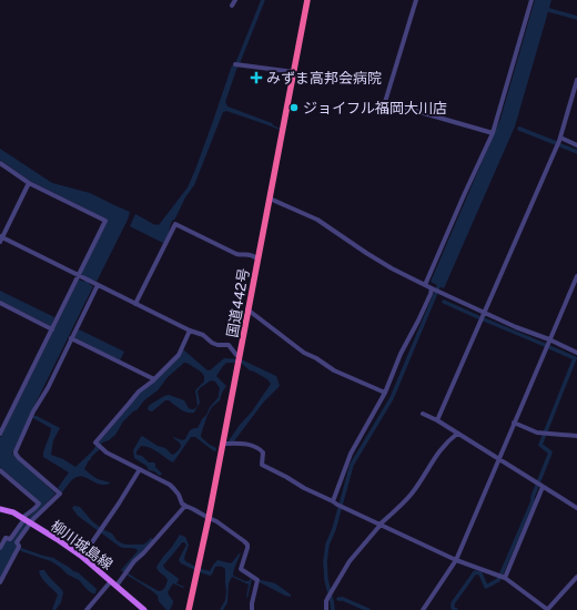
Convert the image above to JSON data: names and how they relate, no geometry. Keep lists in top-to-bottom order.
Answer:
{
  "streets": {
    "highway": ["国道442号"],
    "main road": ["柳川城島線"]
  },
  "places": {
    "health": ["みずま高邦会病院"],
    "other": ["ジョイフル福岡大川店"]
  }
}
